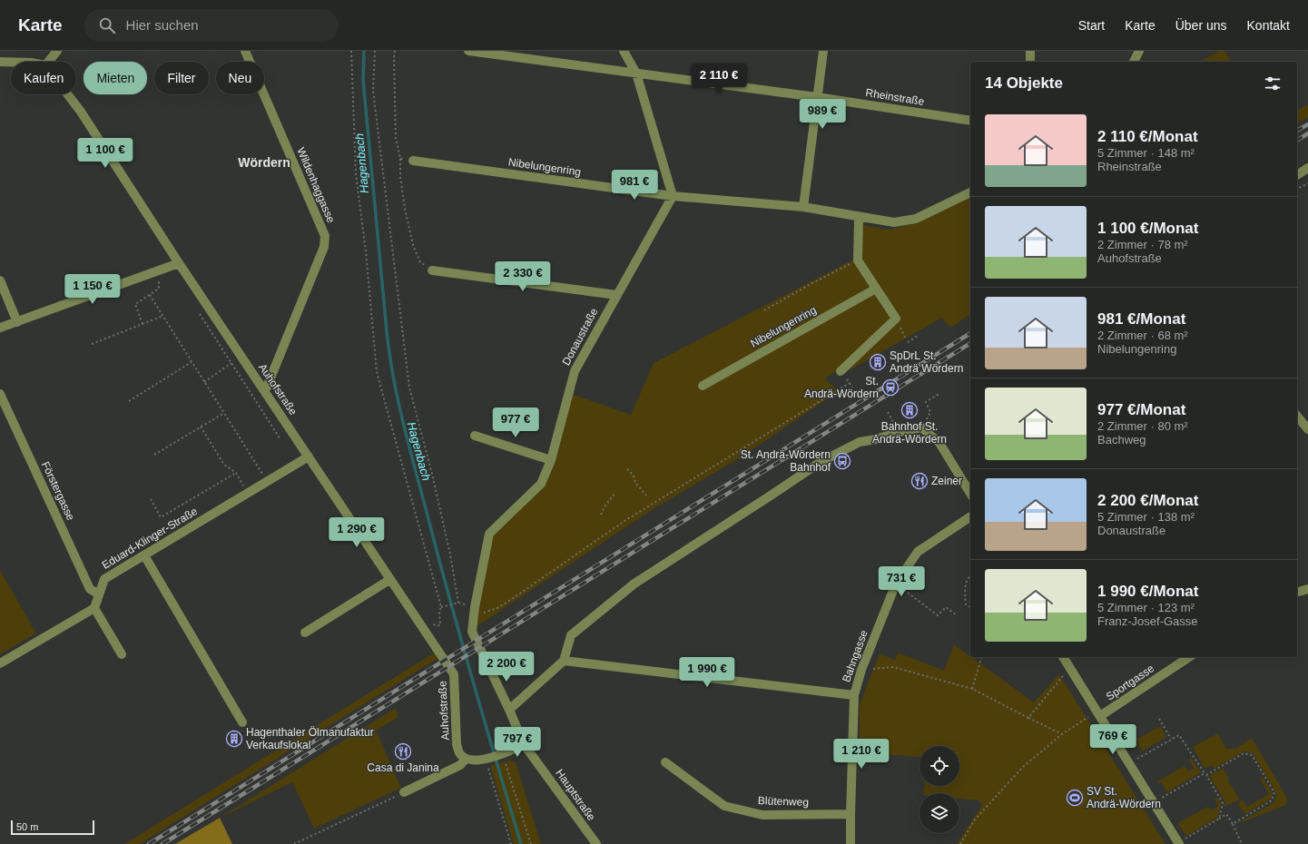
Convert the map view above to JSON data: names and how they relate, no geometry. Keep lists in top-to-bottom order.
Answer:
{
  "streets": {
    "street": [
      "Rheinstraße",
      "Nibelungenring",
      "Wildenhaggasse",
      "Donaustraße",
      "Auhofstraße",
      "Förstergasse",
      "Eduard-Klinger-Straße",
      "Bahngasse",
      "Sportgasse",
      "Hauptstraße",
      "Blütenweg"
    ]
  },
  "crossings": [
    ["Nibelungenring", "Donaustraße"],
    ["Wildenhaggasse", "Auhofstraße"],
    ["Donaustraße", "Hauptstraße"],
    ["Auhofstraße", "Eduard-Klinger-Straße"],
    ["Förstergasse", "Eduard-Klinger-Straße"],
    ["Bahngasse", "Blütenweg"]
  ],
  "districts": ["Wördern"],
  "water": ["Hagenbach"],
  "places": {
    "building": ["SpDrL St. Andrä Wördern", "Bahnhof St. Andrä-Wördern", "Hagenthaler Ölmanufaktur Verkaufslokal"],
    "station": ["St. Andrä-Wördern"],
    "bus stop": ["St. Andrä-Wördern Bahnhof"],
    "restaurant": ["Zeiner", "Casa di Janina"],
    "sports": ["SV St. Andrä-Wördern"]
  },
  "scale_bar": "50 m",
  "page": {
    "header": "Karte",
    "search": "Hier suchen",
    "nav": [
      "Start",
      "Karte",
      "Über uns",
      "Kontakt"
    ],
    "chip": [
      "Kaufen",
      "Mieten",
      "Filter",
      "Neu"
    ],
    "heading": "14 Objekte",
    "price": [
      "2 110 €",
      "989 €",
      "1 100 €",
      "981 €",
      "2 330 €",
      "1 150 €",
      "977 €",
      "1 290 €",
      "731 €",
      "2 200 €",
      "1 990 €",
      "769 €",
      "797 €",
      "1 210 €"
    ],
    "list": [
      {
        "name": "2 110 €/Monat",
        "note": "5 Zimmer · 148 m² · Rheinstraße"
      },
      {
        "name": "1 100 €/Monat",
        "note": "2 Zimmer · 78 m² · Auhofstraße"
      },
      {
        "name": "981 €/Monat",
        "note": "2 Zimmer · 68 m² · Nibelungenring"
      },
      {
        "name": "977 €/Monat",
        "note": "2 Zimmer · 80 m² · Bachweg"
      },
      {
        "name": "2 200 €/Monat",
        "note": "5 Zimmer · 138 m² · Donaustraße"
      },
      {
        "name": "1 990 €/Monat",
        "note": "5 Zimmer · 123 m² · Franz-Josef-Gasse"
      }
    ],
    "scale": "50 m"
  }
}
